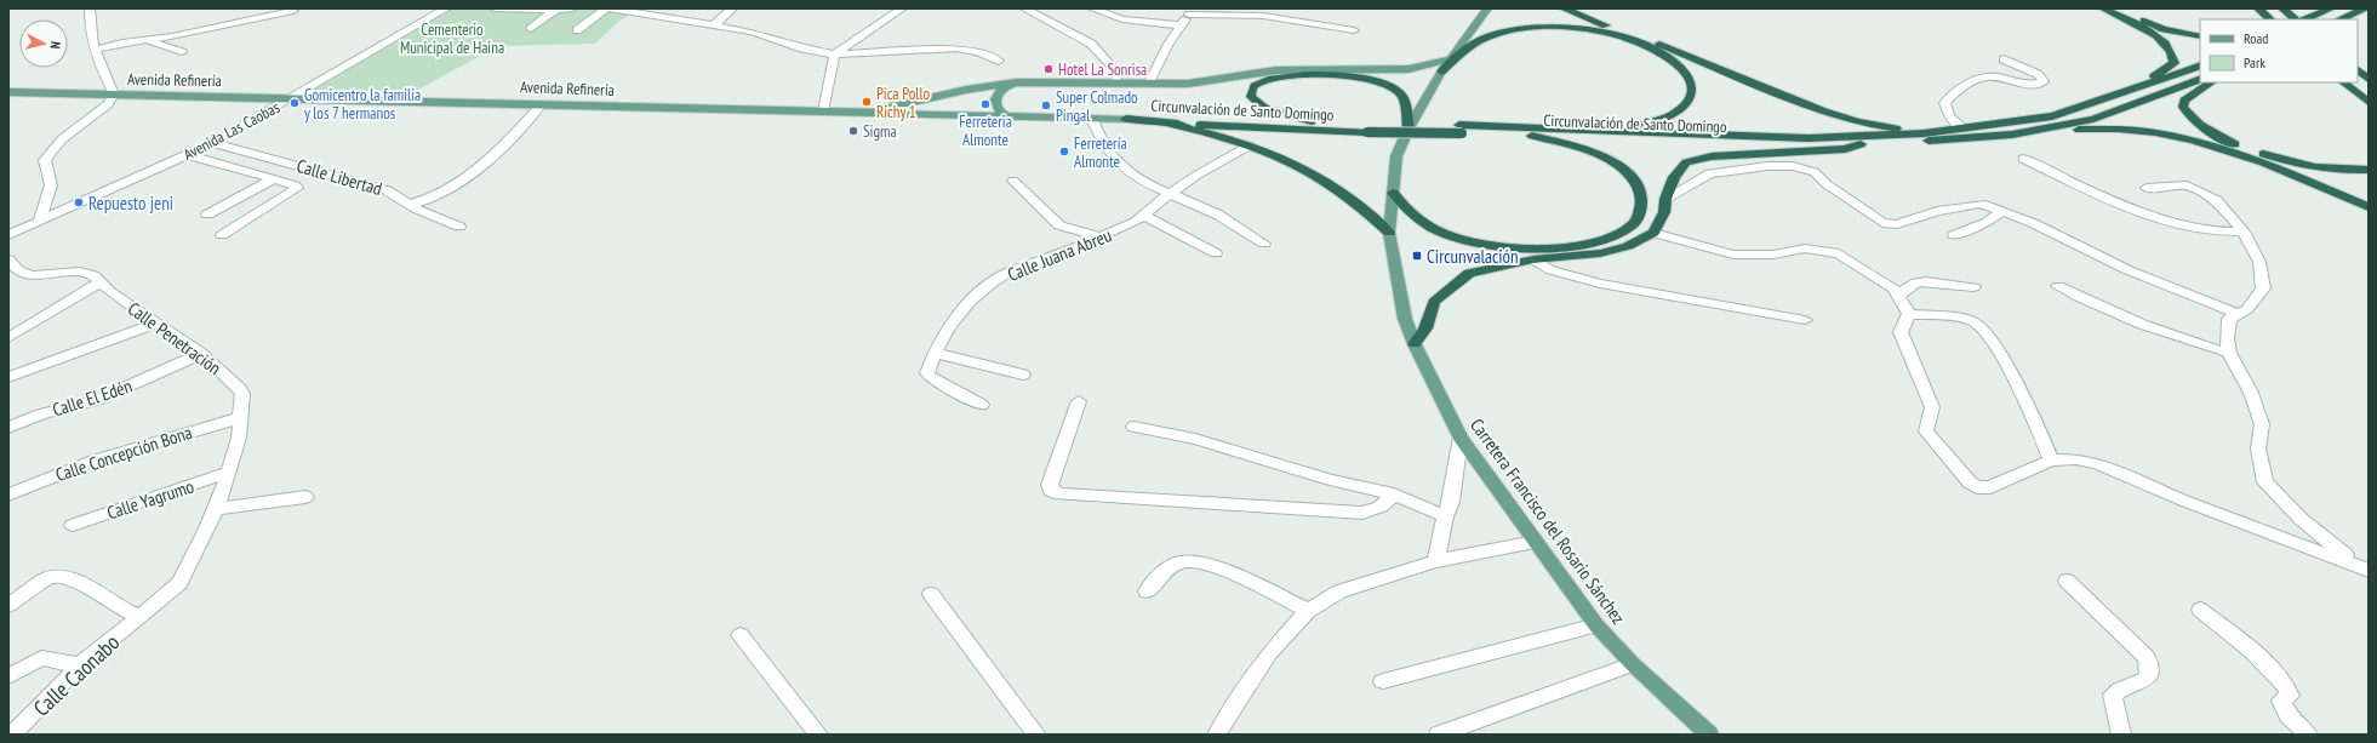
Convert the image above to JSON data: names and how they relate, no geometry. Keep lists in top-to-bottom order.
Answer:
{
  "streets": {
    "highway": ["Circunvalación de Santo Domingo"],
    "main road": ["Avenida Refinería", "Carretera Francisco del Rosario Sánchez"],
    "street": [
      "Avenida Las Caobas",
      "Calle Libertad",
      "Calle Juana Abreu",
      "Calle Penetración",
      "Calle El Edén",
      "Calle Concepción Bona",
      "Calle Yagrumo",
      "Calle Caonabo"
    ]
  },
  "crossings": [
    ["Avenida Refinería", "Circunvalación de Santo Domingo"],
    ["Avenida Refinería", "Avenida Las Caobas"],
    ["Avenida Las Caobas", "Calle Libertad"],
    ["Calle Penetración", "Calle El Edén"],
    ["Calle Penetración", "Calle Concepción Bona"],
    ["Calle Penetración", "Calle Yagrumo"],
    ["Calle Penetración", "Calle Caonabo"]
  ],
  "parks": ["Cementerio Municipal de Haina"],
  "places": {
    "other": [
      "Hotel La Sonrisa",
      "Pica Pollo Richy 1",
      "Gomicentro la familia y los 7 hermanos",
      "Ferreteria Almonte",
      "Super Colmado Pingal",
      "Sigma",
      "Ferretería Almonte",
      "Repuesto jeni"
    ],
    "transit": ["Circunvalación"]
  },
  "legend": ["Road", "Park"],
  "north": "right"
}
